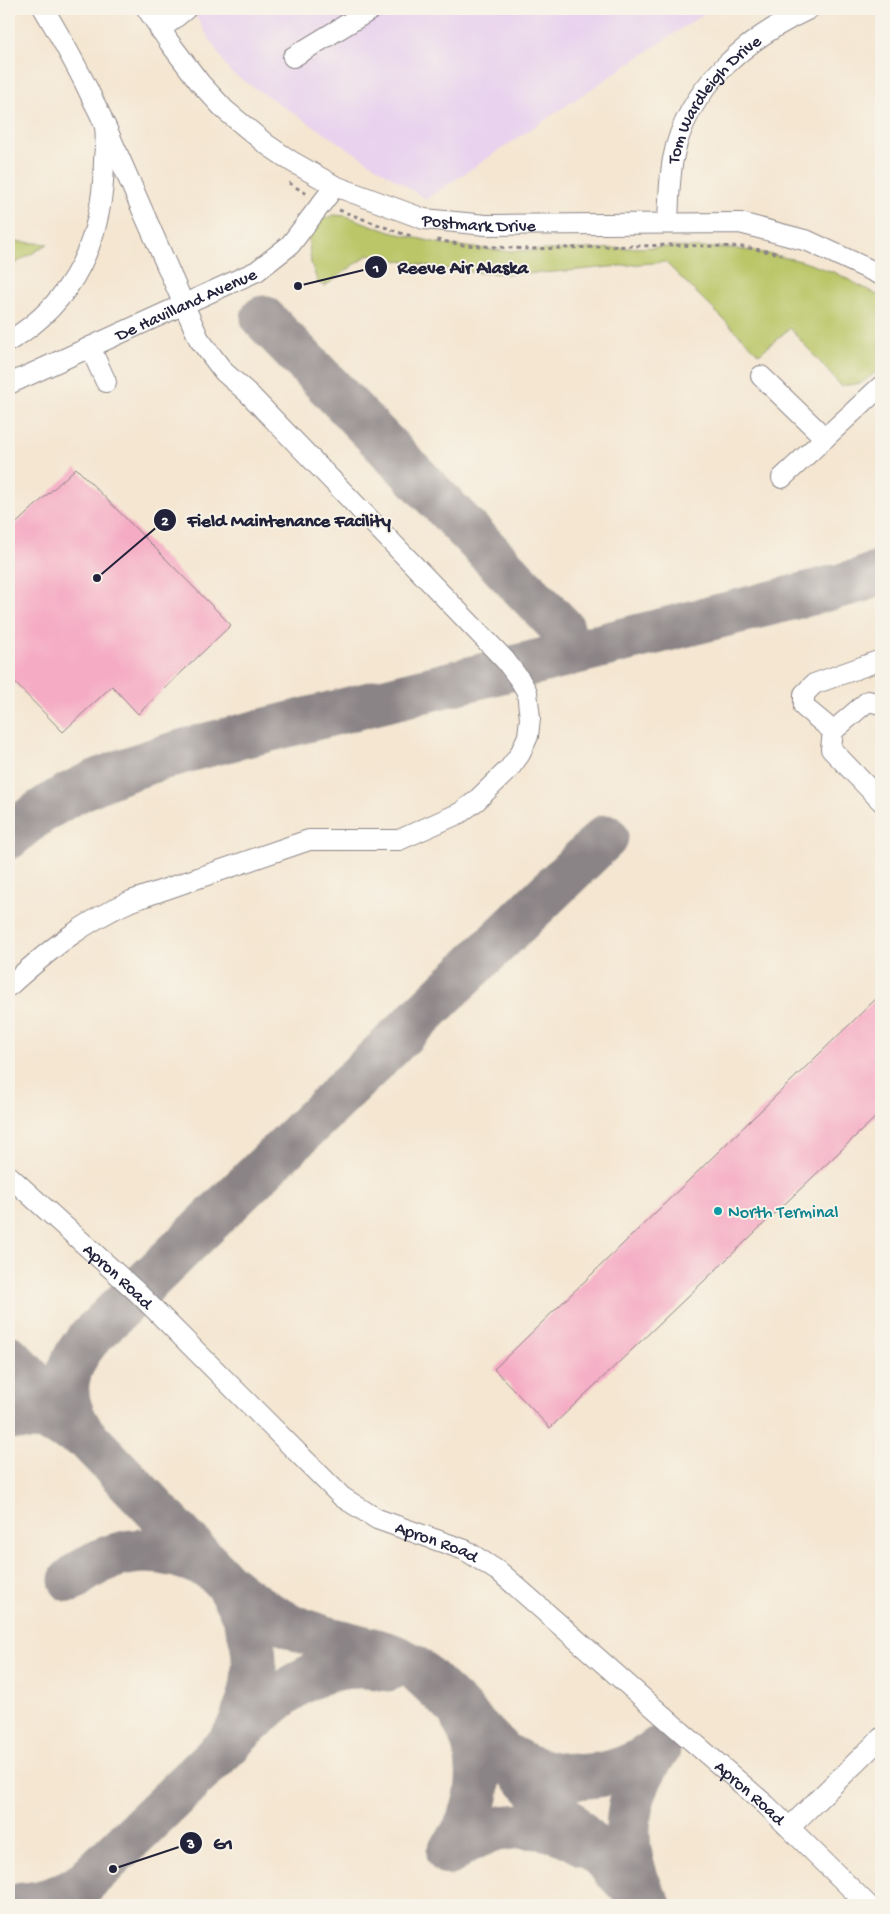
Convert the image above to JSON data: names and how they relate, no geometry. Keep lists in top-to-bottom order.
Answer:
{
  "streets": {
    "street": [
      "Tom Wardleigh Drive",
      "Postmark Drive",
      "De Havilland Avenue",
      "Apron Road"
    ]
  },
  "crossings": [
    ["Tom Wardleigh Drive", "Postmark Drive"],
    ["Postmark Drive", "De Havilland Avenue"]
  ],
  "places": [
    "Reeve Air Alaska",
    "Field Maintenance Facility",
    "North Terminal",
    "G1"
  ]
}
